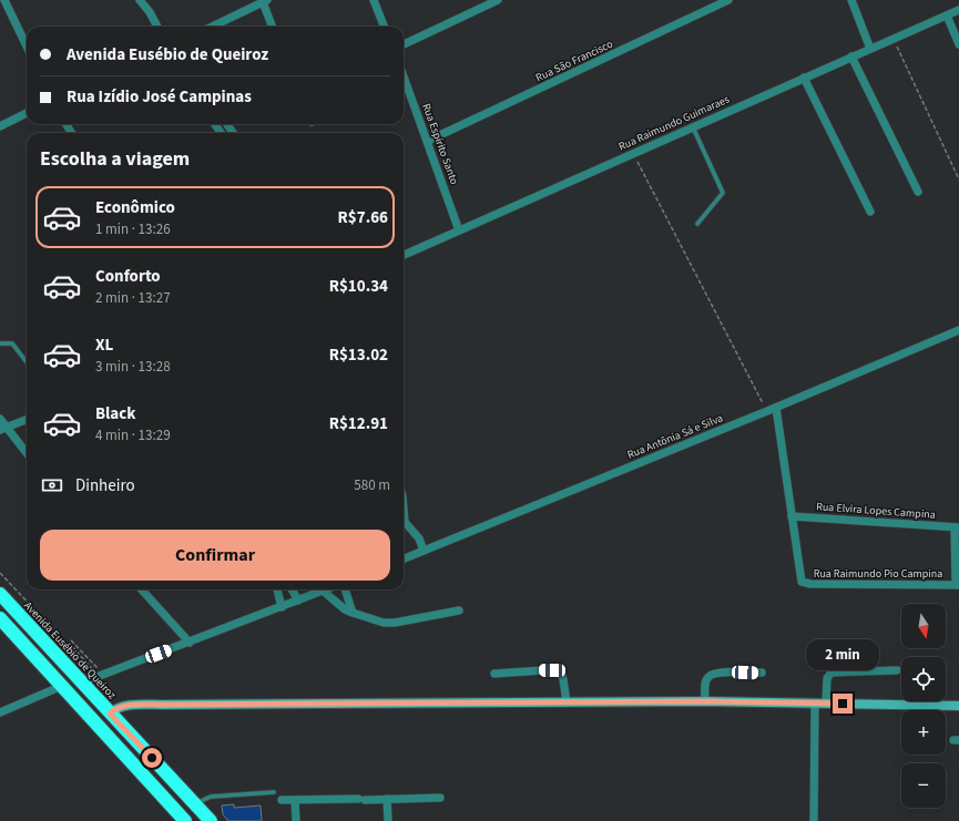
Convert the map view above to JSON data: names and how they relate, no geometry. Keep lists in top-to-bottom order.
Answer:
{
  "streets": {
    "highway": ["Avenida Eusébio de Queiroz"],
    "street": [
      "Rua São Francisco",
      "Rua Raimundo Guimaraes",
      "Rua Espírito Santo",
      "Rua Antônia Sá e Silva",
      "Rua Elvira Lopes Campina",
      "Rua Raimundo Pio Campina"
    ]
  },
  "crossings": [
    ["Rua São Francisco", "Rua Espírito Santo"],
    ["Rua Raimundo Guimaraes", "Rua Espírito Santo"],
    ["Rua Elvira Lopes Campina", "Rua Raimundo Pio Campina"]
  ],
  "north": "bottom",
  "page": {
    "banner": ["Avenida Eusébio de Queiroz", "Rua Izídio José Campinas"],
    "heading": "Escolha a viagem",
    "list": [
      {
        "name": "Econômico",
        "note": "1 min · 13:26",
        "value": "R$7.66"
      },
      {
        "name": "Conforto",
        "note": "2 min · 13:27",
        "value": "R$10.34"
      },
      {
        "name": "XL",
        "note": "3 min · 13:28",
        "value": "R$13.02"
      },
      {
        "name": "Black",
        "note": "4 min · 13:29",
        "value": "R$12.91"
      }
    ],
    "pay": ["Dinheiro", "580 m"],
    "buttons": "Confirmar",
    "map_buttons": ["+", "−"],
    "bubble": "2 min"
  }
}
